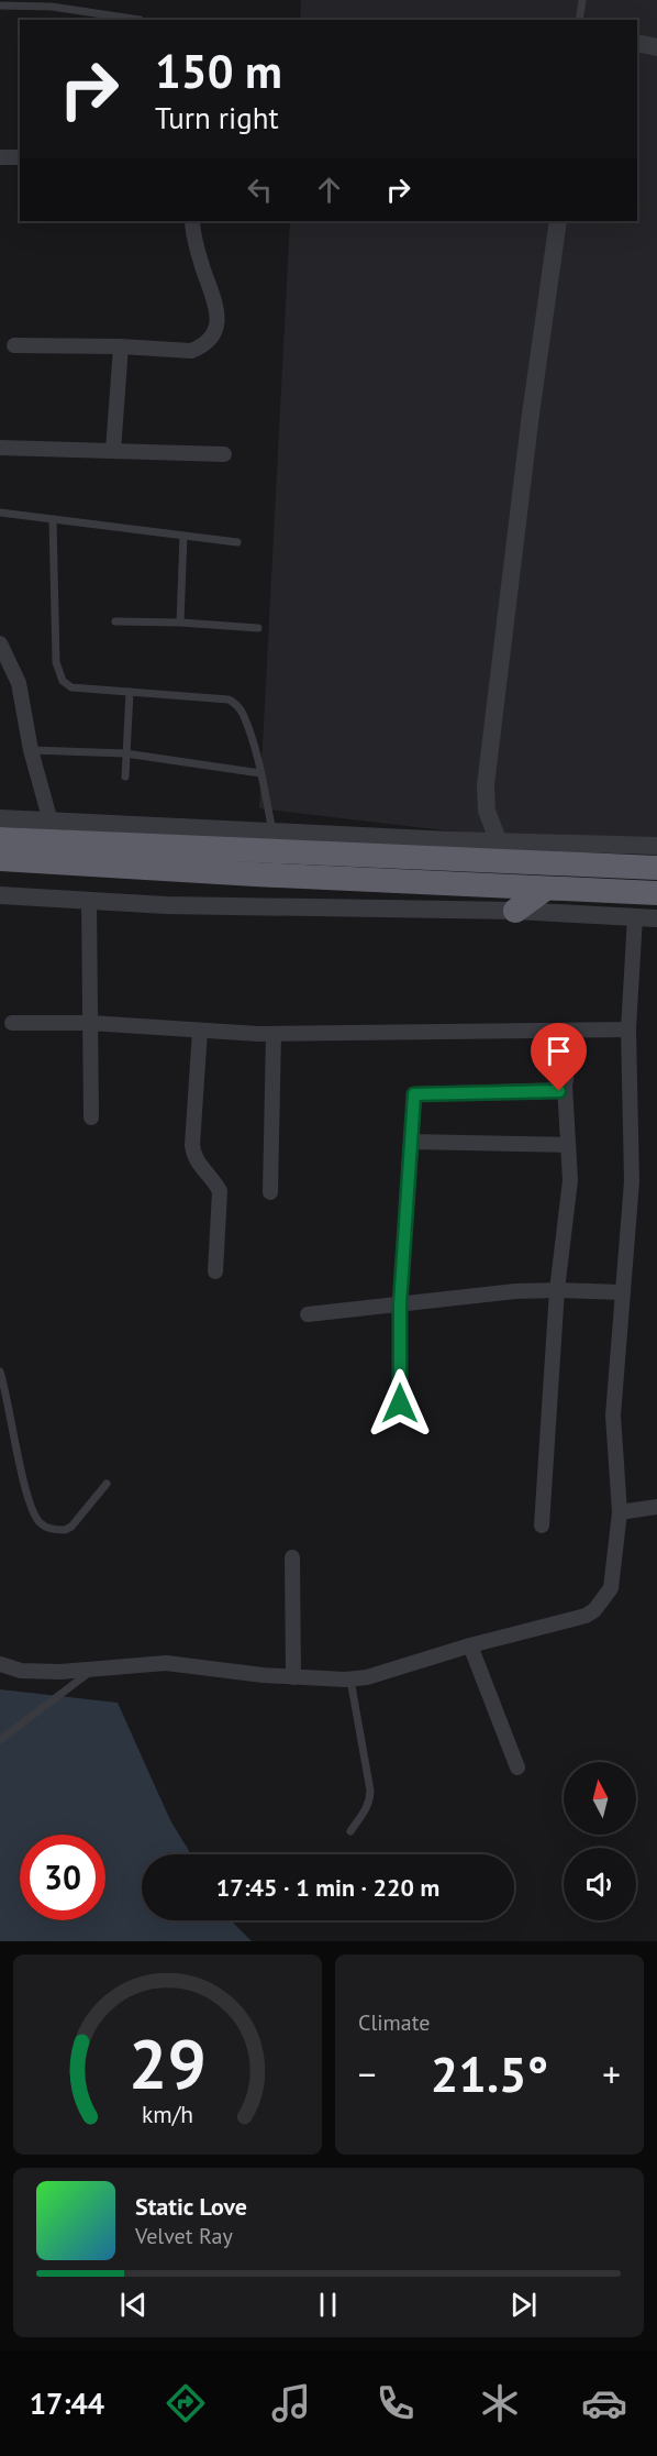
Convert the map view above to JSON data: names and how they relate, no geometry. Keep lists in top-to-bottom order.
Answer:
{
  "north": "top",
  "page": {
    "turn": ["150 m", "Turn right"],
    "limit": "30",
    "trip": "17:45 · 1 min · 220 m",
    "tile": "Climate",
    "heat": ["−", "21.5°", "+"],
    "song": ["Static Love", "Velvet Ray"],
    "tabs": "17:44",
    "gauge": ["29", "km/h"]
  }
}
